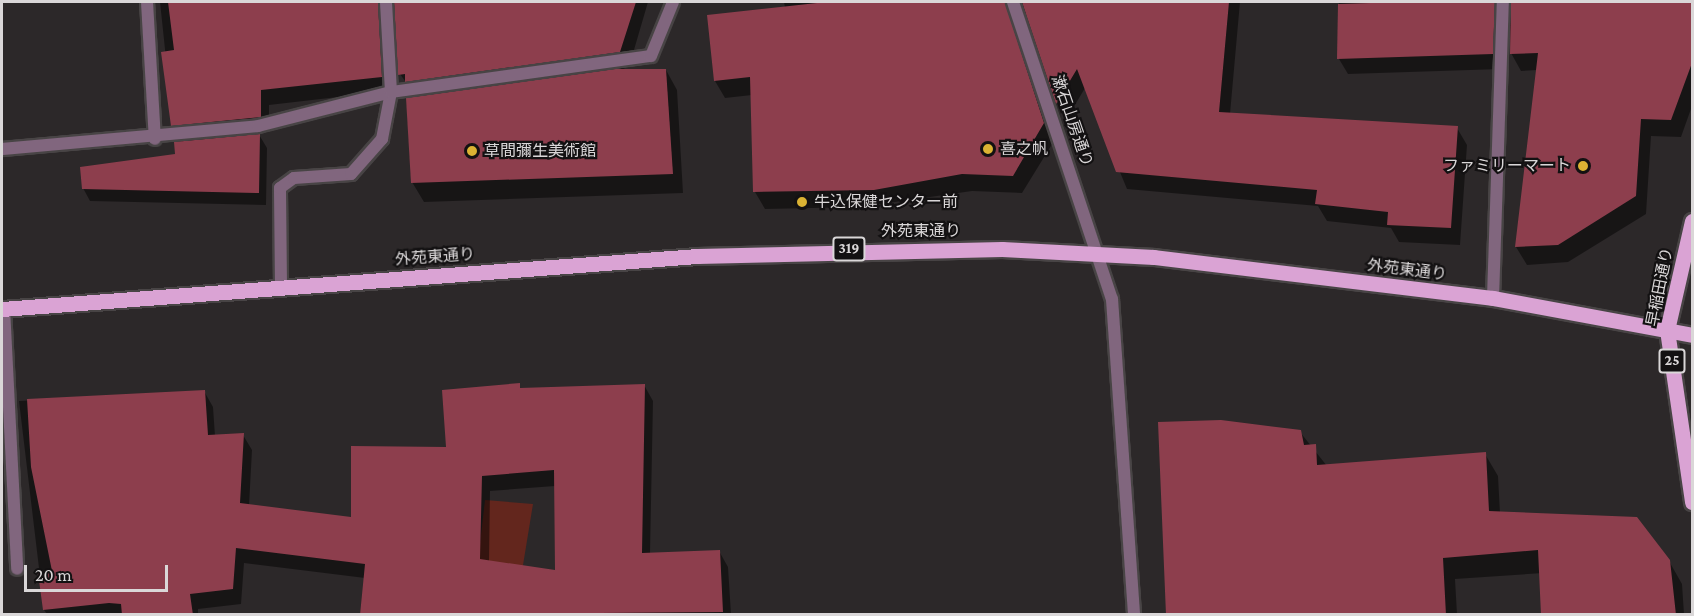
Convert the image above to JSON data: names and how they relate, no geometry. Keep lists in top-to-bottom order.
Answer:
{
  "streets": {
    "main road": [
      "外苑東通り",
      "319",
      "早稲田通り",
      "25"
    ],
    "street": ["漱石山房通り"]
  },
  "crossings": [
    ["漱石山房通り", "外苑東通り"],
    ["外苑東通り", "早稲田通り"]
  ],
  "places": [
    "喜之帆",
    "草間彌生美術館",
    "ファミリーマート",
    "牛込保健センター前"
  ],
  "scale_bar": "20 m"
}
